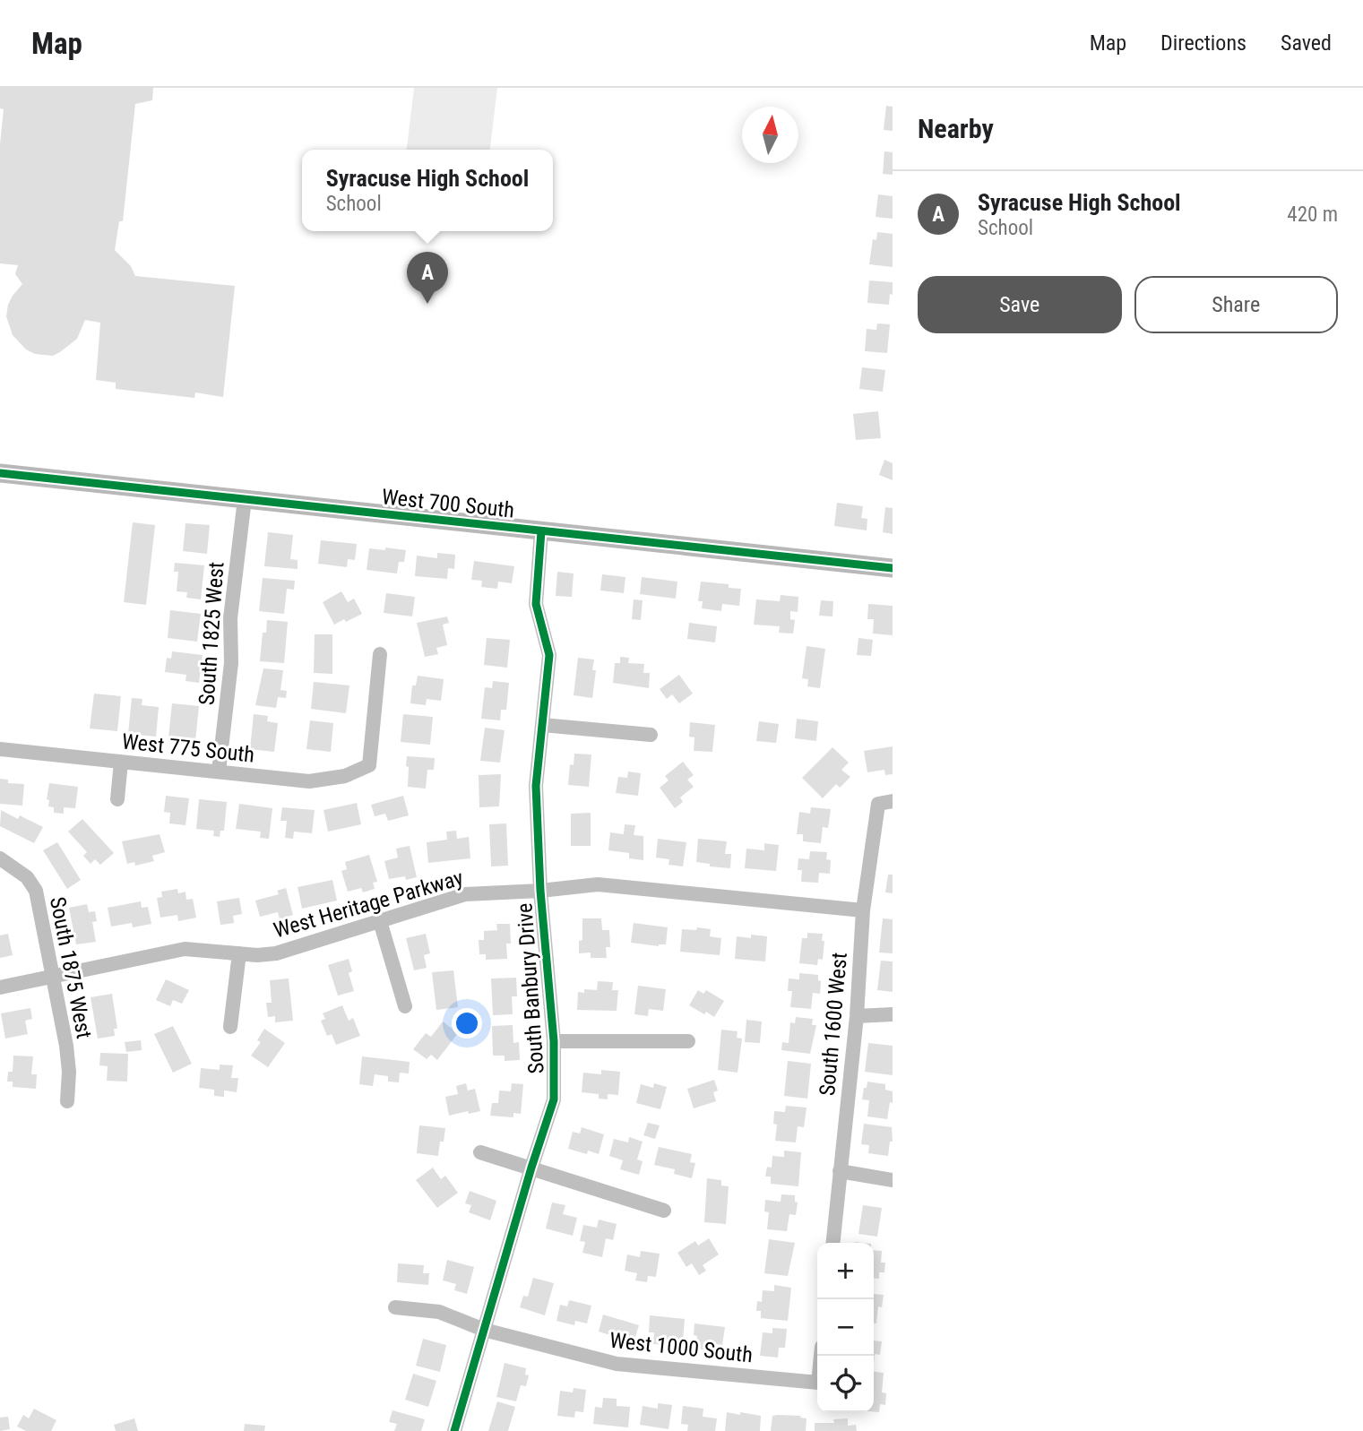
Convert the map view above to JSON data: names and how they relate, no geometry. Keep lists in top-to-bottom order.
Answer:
{
  "streets": {
    "street": [
      "West 700 South",
      "South 1825 West",
      "West 775 South",
      "West Heritage Parkway",
      "South 1875 West",
      "South Banbury Drive",
      "South 1600 West",
      "West 1000 South"
    ]
  },
  "crossings": [
    ["West 700 South", "South 1825 West"],
    ["West 700 South", "South Banbury Drive"],
    ["South 1825 West", "West 775 South"],
    ["West Heritage Parkway", "South 1875 West"],
    ["West Heritage Parkway", "South Banbury Drive"],
    ["West Heritage Parkway", "South 1600 West"],
    ["South Banbury Drive", "West 1000 South"]
  ],
  "north": "top",
  "page": {
    "header": "Map",
    "nav": ["Map", "Directions", "Saved"],
    "heading": "Nearby",
    "popup": ["Syracuse High School", "School"],
    "list": [
      {
        "mark": "A",
        "name": "Syracuse High School",
        "note": "School",
        "value": "420 m"
      }
    ],
    "pins": "A",
    "buttons": ["Save", "Share"],
    "map_buttons": ["+", "−"]
  }
}
